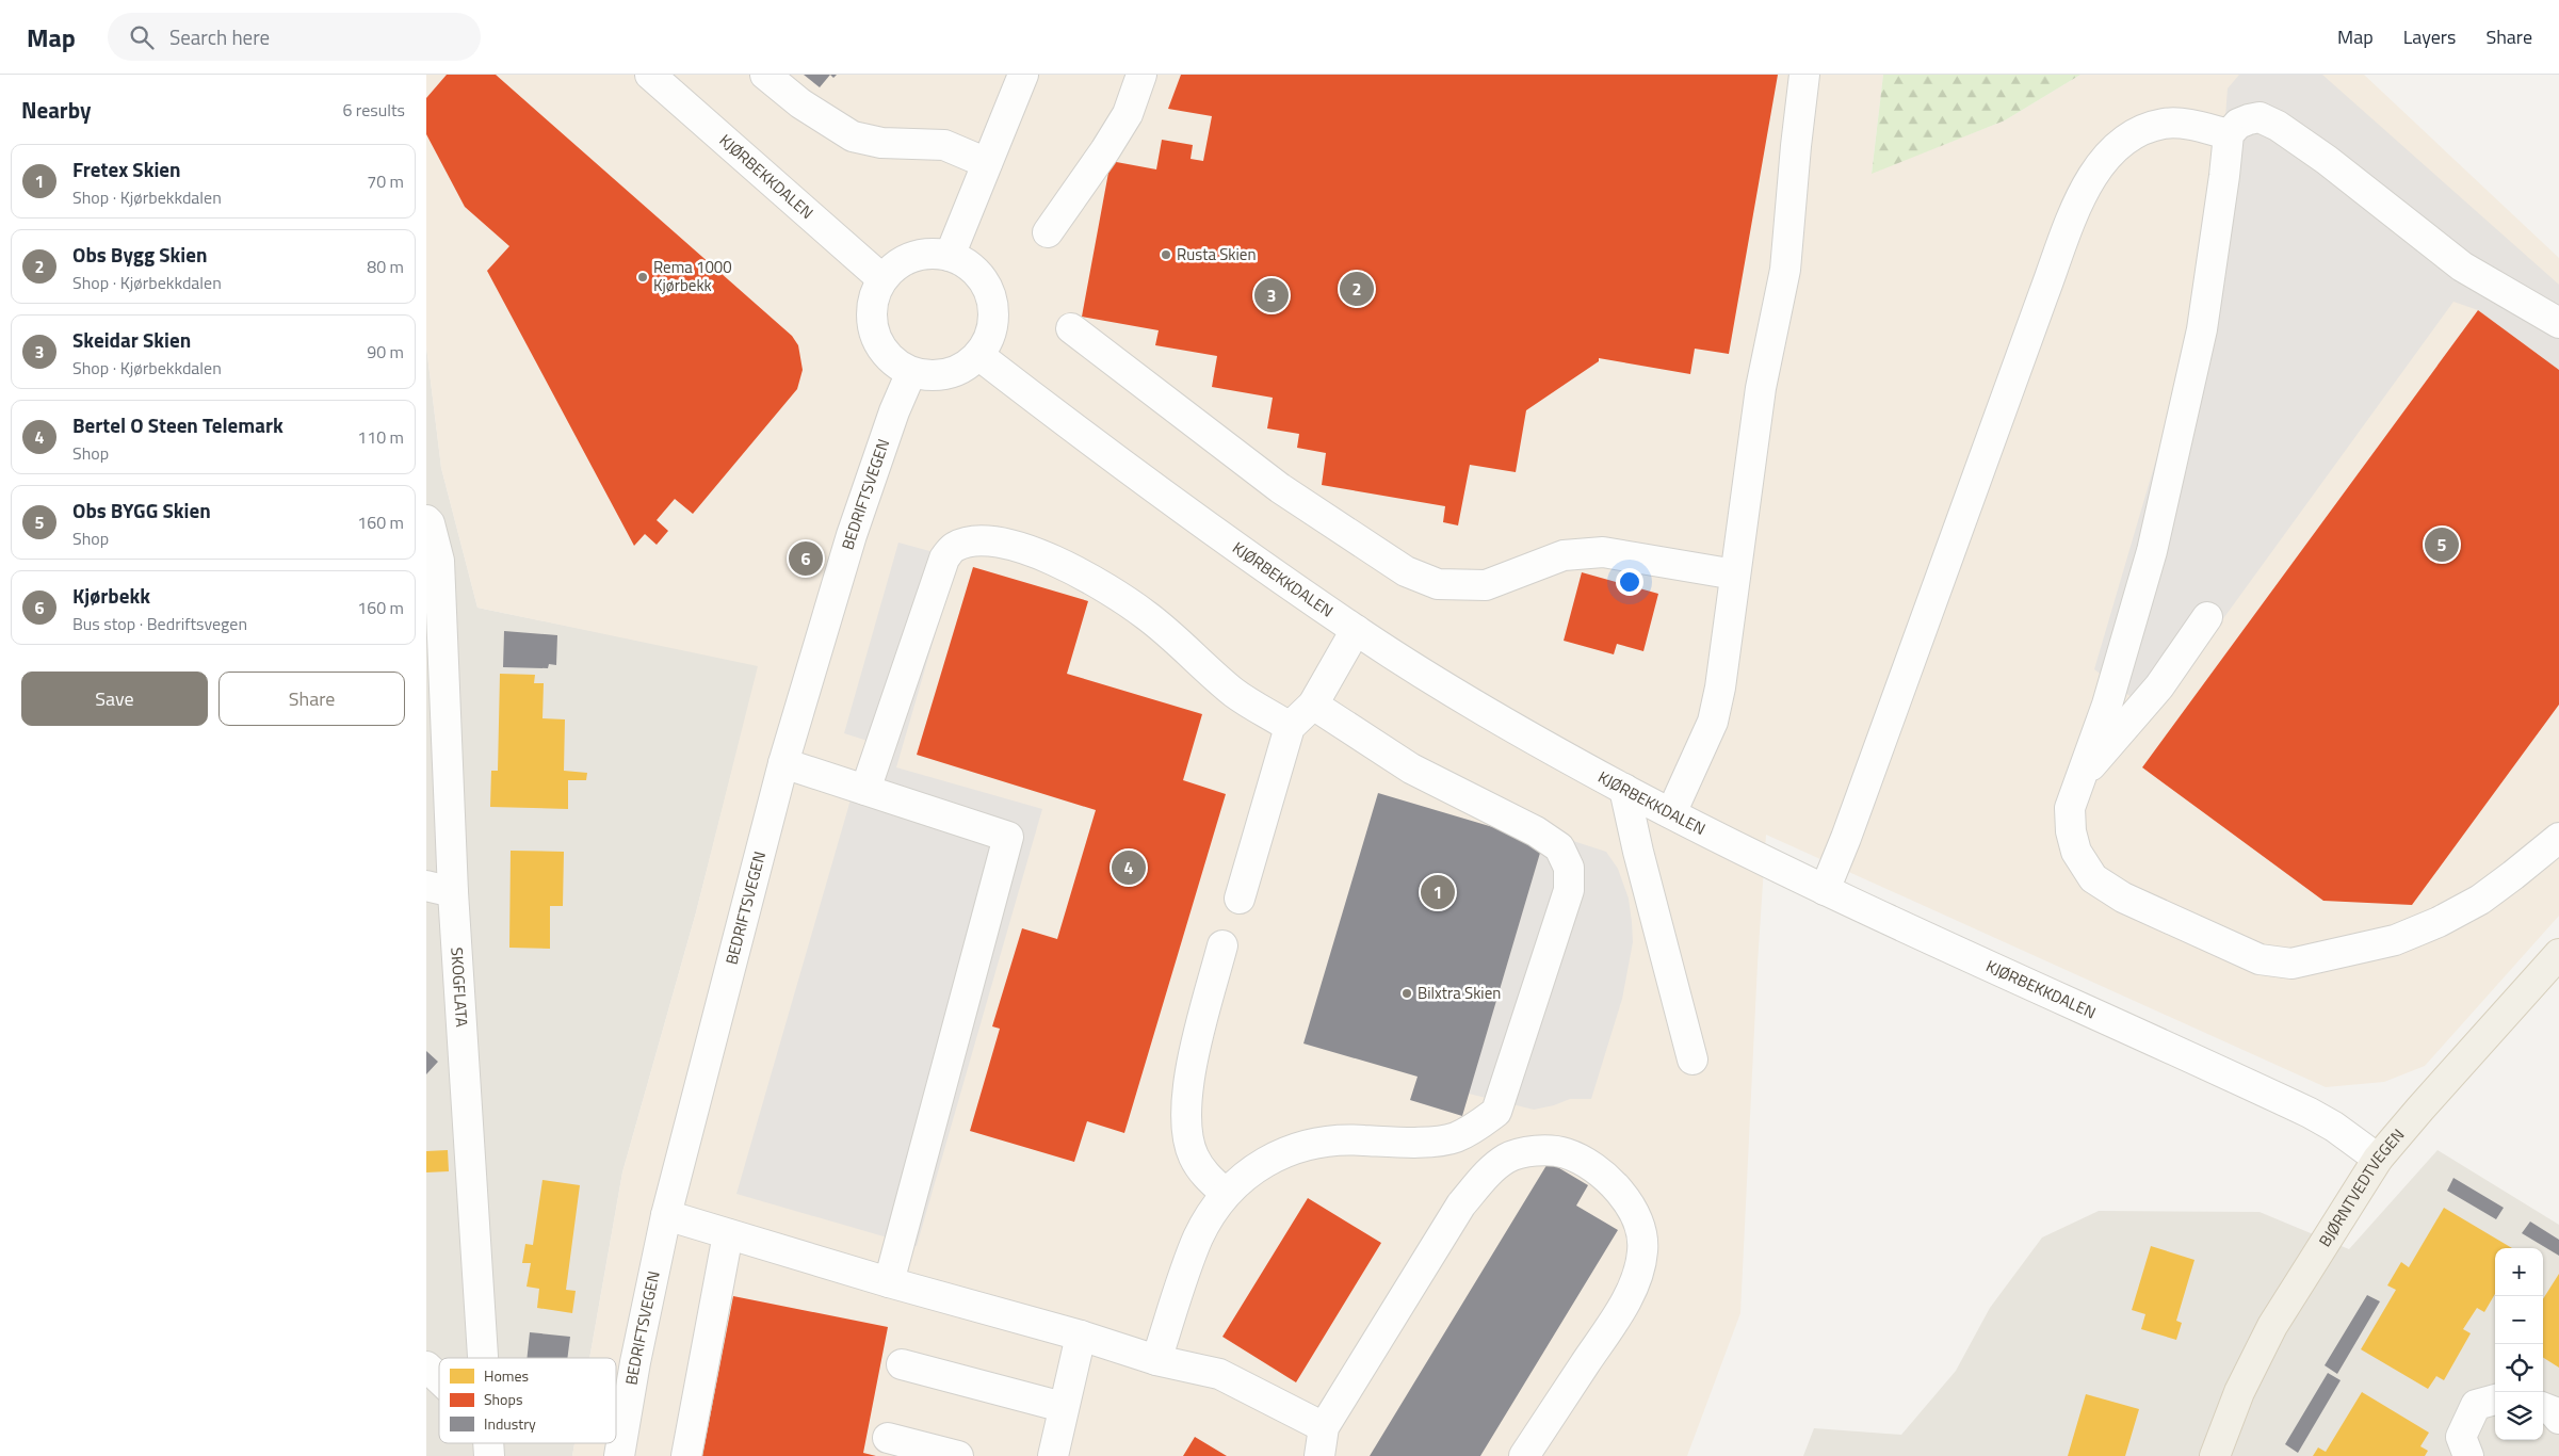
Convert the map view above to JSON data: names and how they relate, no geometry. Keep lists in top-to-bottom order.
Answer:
{
  "streets": {
    "main road": ["BJØRNTVEDTVEGEN"],
    "street": ["KJØRBEKKDALEN", "BEDRIFTSVEGEN", "SKOGFLATA"]
  },
  "crossings": [
    ["KJØRBEKKDALEN", "BEDRIFTSVEGEN"],
    ["KJØRBEKKDALEN", "BJØRNTVEDTVEGEN"]
  ],
  "places": ["Rusta Skien", "Rema 1000 Kjørbekk", "Bilxtra Skien"],
  "legend": ["Homes", "Shops", "Industry"],
  "page": {
    "header": "Map",
    "search": "Search here",
    "nav": ["Map", "Layers", "Share"],
    "heading": ["Nearby", "6 results"],
    "list": [
      {
        "mark": "1",
        "name": "Fretex Skien",
        "note": "Shop · Kjørbekkdalen",
        "value": "70 m"
      },
      {
        "mark": "2",
        "name": "Obs Bygg Skien",
        "note": "Shop · Kjørbekkdalen",
        "value": "80 m"
      },
      {
        "mark": "3",
        "name": "Skeidar Skien",
        "note": "Shop · Kjørbekkdalen",
        "value": "90 m"
      },
      {
        "mark": "4",
        "name": "Bertel O Steen Telemark",
        "note": "Shop",
        "value": "110 m"
      },
      {
        "mark": "5",
        "name": "Obs BYGG Skien",
        "note": "Shop",
        "value": "160 m"
      },
      {
        "mark": "6",
        "name": "Kjørbekk",
        "note": "Bus stop · Bedriftsvegen",
        "value": "160 m"
      }
    ],
    "pins": [
      "2",
      "3",
      "5",
      "6",
      "4",
      "1"
    ],
    "buttons": ["Save", "Share"],
    "map_buttons": ["+", "−"]
  }
}
